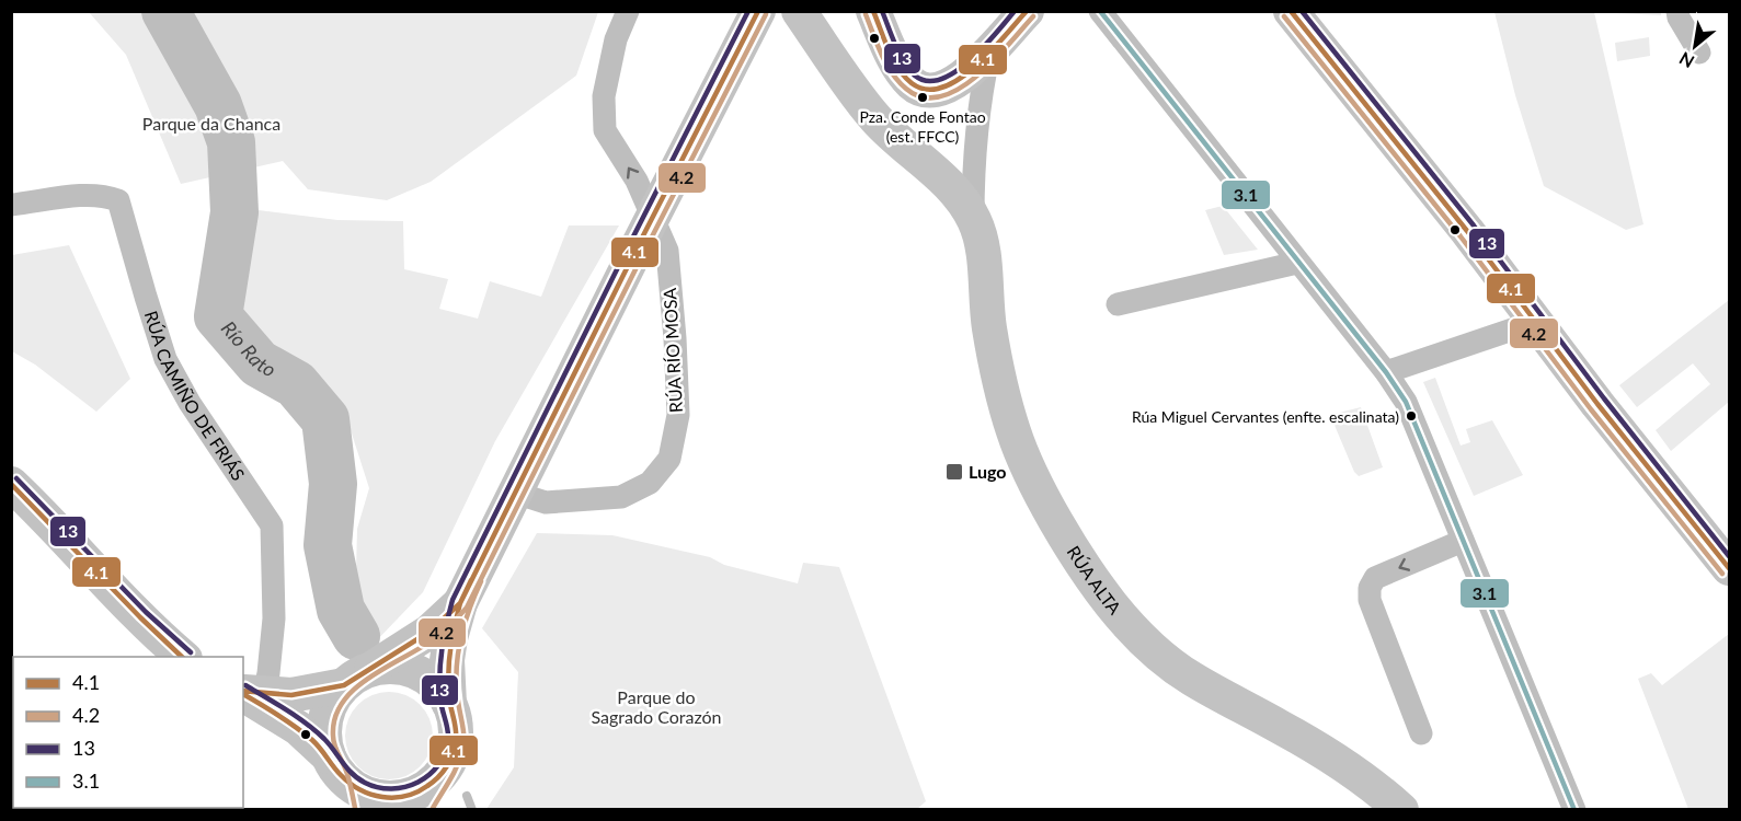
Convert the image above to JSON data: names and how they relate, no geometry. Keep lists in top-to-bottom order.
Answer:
{
  "streets": {
    "street": ["RÚA RÍO MOSA", "RÚA CAMIÑO DE FRIÁS", "RÚA ALTA"]
  },
  "one_way": ["RÚA RÍO MOSA"],
  "water": ["Río Rato"],
  "parks": ["Parque da Chanca", "Parque do Sagrado Corazón"],
  "places": {
    "other": ["Pza. Conde Fontao (est. FFCC)", "Rúa Miguel Cervantes (enfte. escalinata)"],
    "transit": ["Lugo"]
  },
  "lines": [
    "transit line 4.1",
    "transit line 13",
    "transit line 3.1",
    "transit line 4.2"
  ],
  "legend": [
    "4.1",
    "4.2",
    "13",
    "3.1"
  ],
  "north": "bottom left"
}
